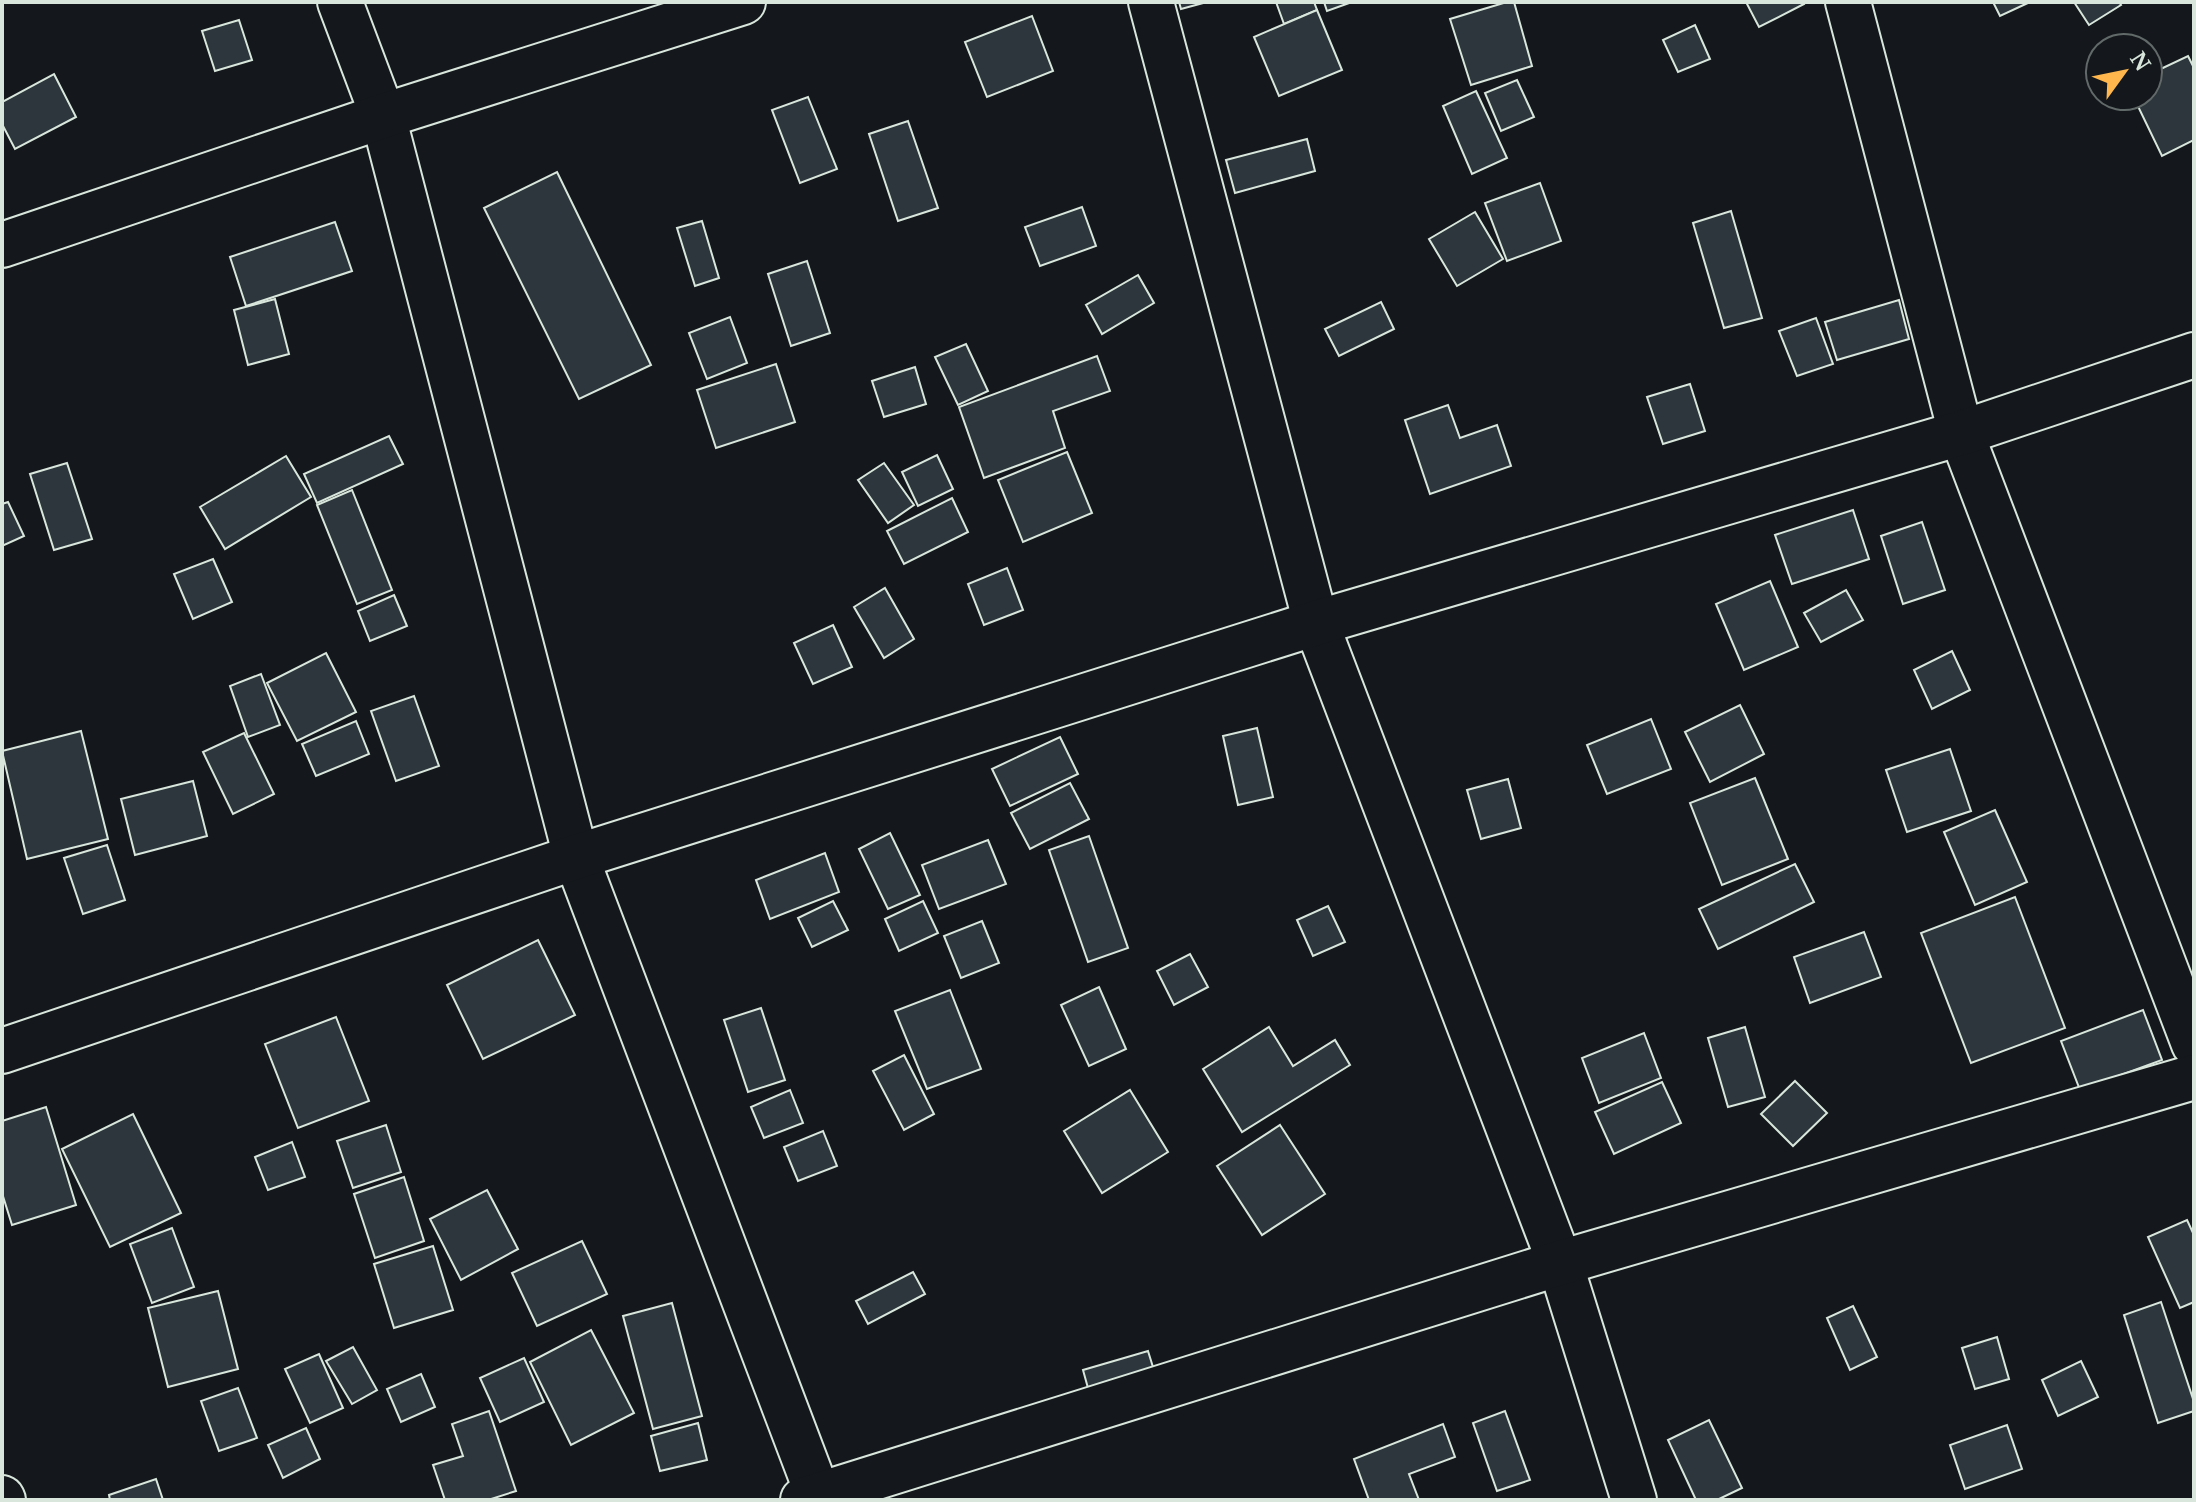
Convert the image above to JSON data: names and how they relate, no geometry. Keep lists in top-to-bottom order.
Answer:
{
  "north": "top right"
}
